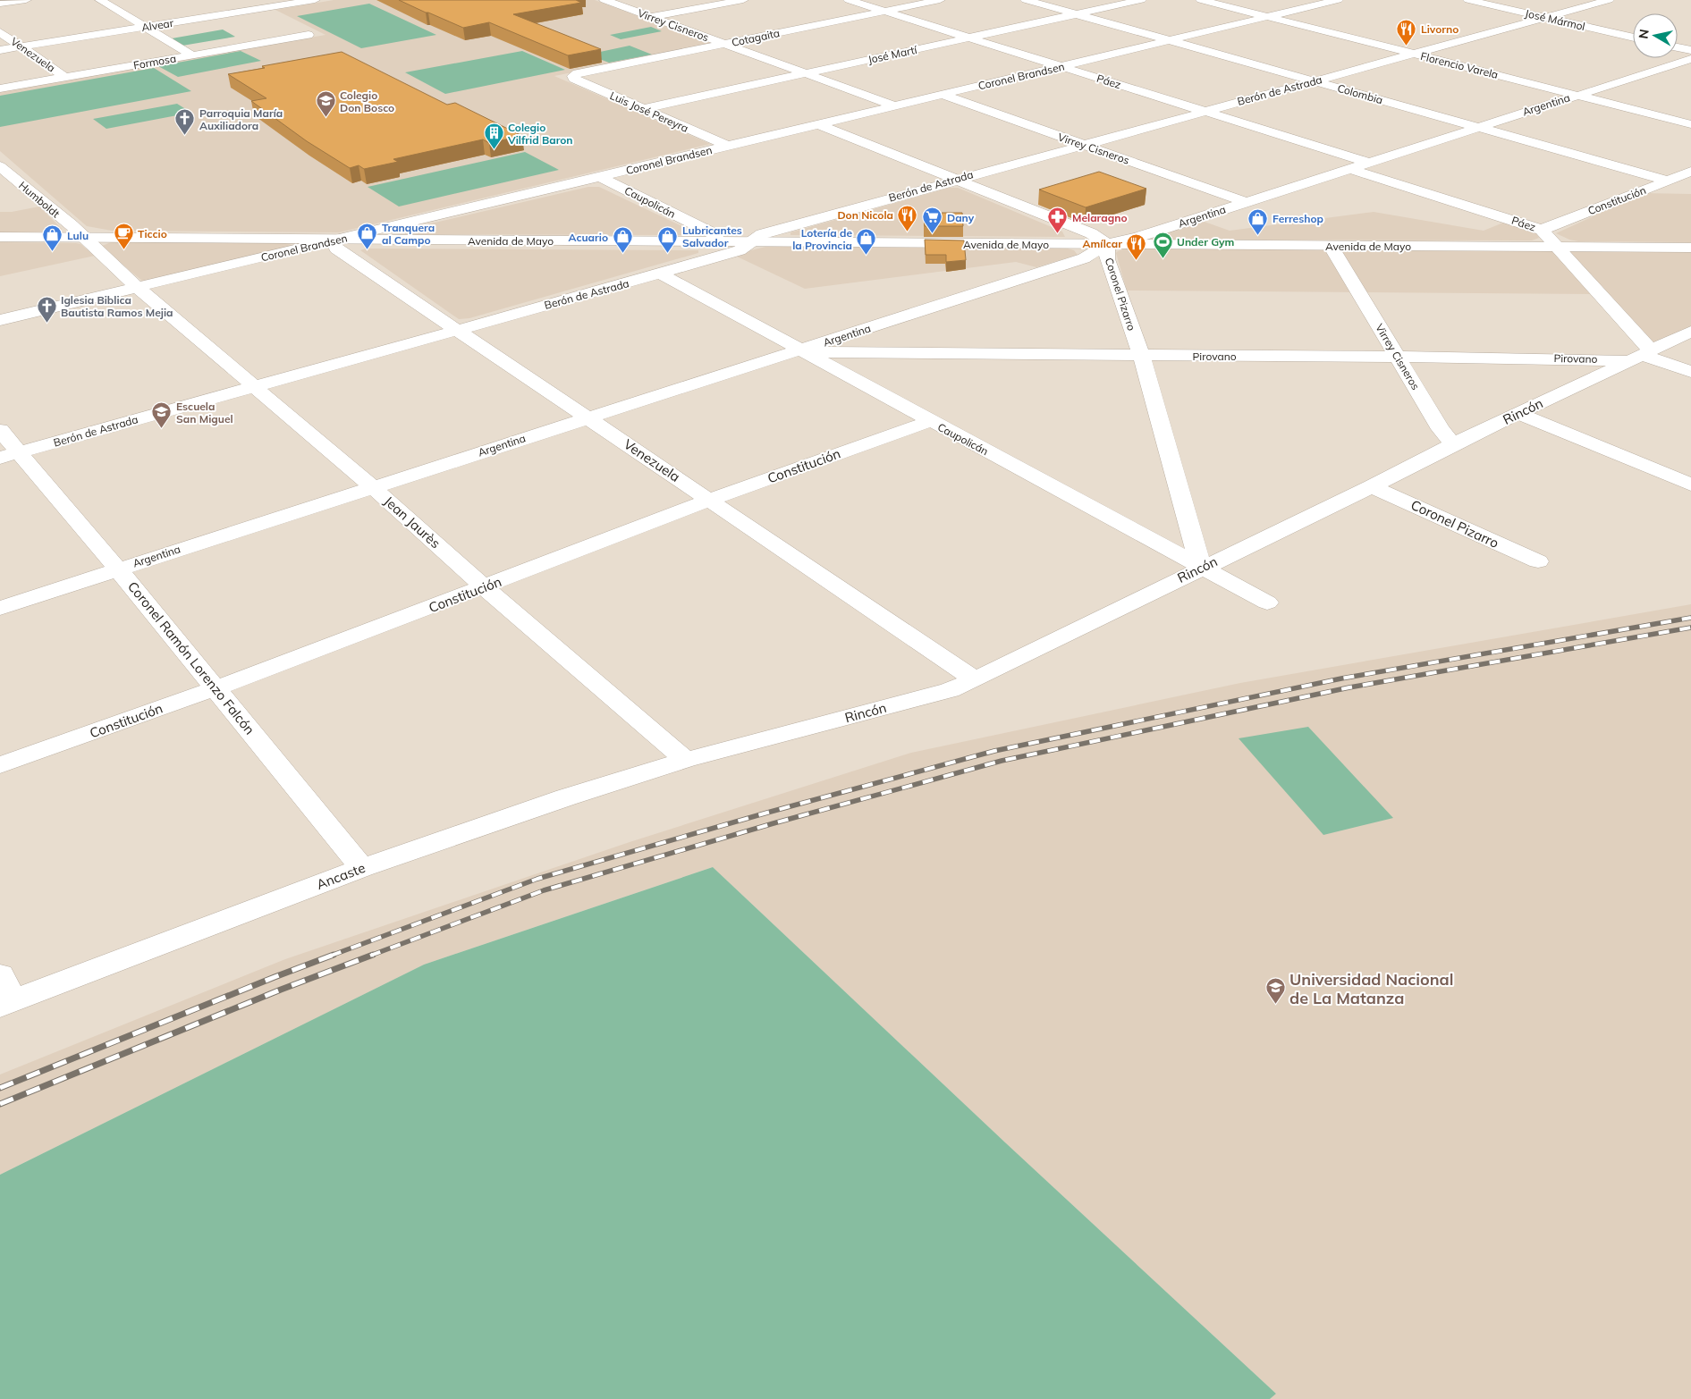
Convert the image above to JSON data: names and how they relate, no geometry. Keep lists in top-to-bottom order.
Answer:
{
  "streets": {
    "street": [
      "José Mármol",
      "Alvear",
      "Virrey Cisneros",
      "Cotagaita",
      "Venezuela",
      "José Martí",
      "Formosa",
      "Florencio Varela",
      "Coronel Brandsen",
      "Páez",
      "Berón de Astrada",
      "Colombia",
      "Argentina",
      "Luis José Pereyra",
      "Humboldt",
      "Constitución",
      "Caupolicán",
      "Avenida de Mayo",
      "Coronel Pizarro",
      "Pirovano",
      "Rincón",
      "Jean Jaurès",
      "Coronel Ramón Lorenzo Falcón",
      "Ancaste"
    ]
  },
  "crossings": [
    ["José Mármol", "Berón de Astrada"],
    ["Alvear", "Venezuela"],
    ["Virrey Cisneros", "Cotagaita"],
    ["Virrey Cisneros", "José Martí"],
    ["Virrey Cisneros", "Coronel Brandsen"],
    ["Virrey Cisneros", "Berón de Astrada"],
    ["Virrey Cisneros", "Argentina"],
    ["Virrey Cisneros", "Avenida de Mayo"],
    ["Virrey Cisneros", "Pirovano"],
    ["Virrey Cisneros", "Rincón"],
    ["Cotagaita", "Páez"],
    ["Cotagaita", "Luis José Pereyra"],
    ["Venezuela", "Formosa"],
    ["Venezuela", "Coronel Brandsen"],
    ["Venezuela", "Berón de Astrada"],
    ["Venezuela", "Argentina"],
    ["Venezuela", "Constitución"],
    ["Venezuela", "Avenida de Mayo"],
    ["Venezuela", "Rincón"],
    ["José Martí", "Páez"],
    ["José Martí", "Colombia"],
    ["José Martí", "Luis José Pereyra"],
    ["Florencio Varela", "Coronel Brandsen"],
    ["Florencio Varela", "Berón de Astrada"],
    ["Florencio Varela", "Argentina"],
    ["Coronel Brandsen", "Páez"],
    ["Coronel Brandsen", "Colombia"],
    ["Coronel Brandsen", "Luis José Pereyra"],
    ["Coronel Brandsen", "Humboldt"],
    ["Coronel Brandsen", "Caupolicán"],
    ["Coronel Brandsen", "Avenida de Mayo"],
    ["Coronel Brandsen", "Coronel Pizarro"],
    ["Coronel Brandsen", "Jean Jaurès"],
    ["Páez", "Berón de Astrada"],
    ["Páez", "Argentina"],
    ["Páez", "Constitución"],
    ["Páez", "Avenida de Mayo"],
    ["Páez", "Pirovano"],
    ["Páez", "Rincón"],
    ["Berón de Astrada", "Colombia"],
    ["Berón de Astrada", "Caupolicán"],
    ["Berón de Astrada", "Avenida de Mayo"],
    ["Berón de Astrada", "Coronel Pizarro"],
    ["Berón de Astrada", "Jean Jaurès"],
    ["Berón de Astrada", "Coronel Ramón Lorenzo Falcón"],
    ["Colombia", "Argentina"],
    ["Colombia", "Constitución"],
    ["Argentina", "Caupolicán"],
    ["Argentina", "Avenida de Mayo"],
    ["Argentina", "Coronel Pizarro"],
    ["Argentina", "Pirovano"],
    ["Argentina", "Jean Jaurès"],
    ["Argentina", "Coronel Ramón Lorenzo Falcón"],
    ["Humboldt", "Avenida de Mayo"],
    ["Humboldt", "Jean Jaurès"],
    ["Constitución", "Caupolicán"],
    ["Constitución", "Jean Jaurès"],
    ["Constitución", "Coronel Ramón Lorenzo Falcón"],
    ["Caupolicán", "Avenida de Mayo"],
    ["Caupolicán", "Coronel Pizarro"],
    ["Caupolicán", "Pirovano"],
    ["Caupolicán", "Rincón"],
    ["Avenida de Mayo", "Coronel Pizarro"],
    ["Coronel Pizarro", "Pirovano"],
    ["Coronel Pizarro", "Rincón"],
    ["Pirovano", "Rincón"],
    ["Rincón", "Jean Jaurès"],
    ["Rincón", "Ancaste"],
    ["Jean Jaurès", "Ancaste"],
    ["Coronel Ramón Lorenzo Falcón", "Ancaste"]
  ],
  "places": {
    "restaurant": ["Livorno", "Don Nicola", "Amílcar"],
    "school or university": ["Colegio Don Bosco", "Escuela San Miguel", "Universidad Nacional de La Matanza"],
    "church": ["Parroquia María Auxiliadora", "Iglesia Biblica Bautista Ramos Mejia"],
    "building": ["Colegio Vilfrid Baron"],
    "supermarket": ["Dany"],
    "pharmacy": ["Melaragno"],
    "shop": [
      "Ferreshop",
      "Tranquera al Campo",
      "Lulu",
      "Lubricantes Salvador",
      "Acuario",
      "Lotería de la Provincia"
    ],
    "cafe": ["Ticcio"],
    "sports": ["Under Gym"]
  },
  "north": "left"
}
